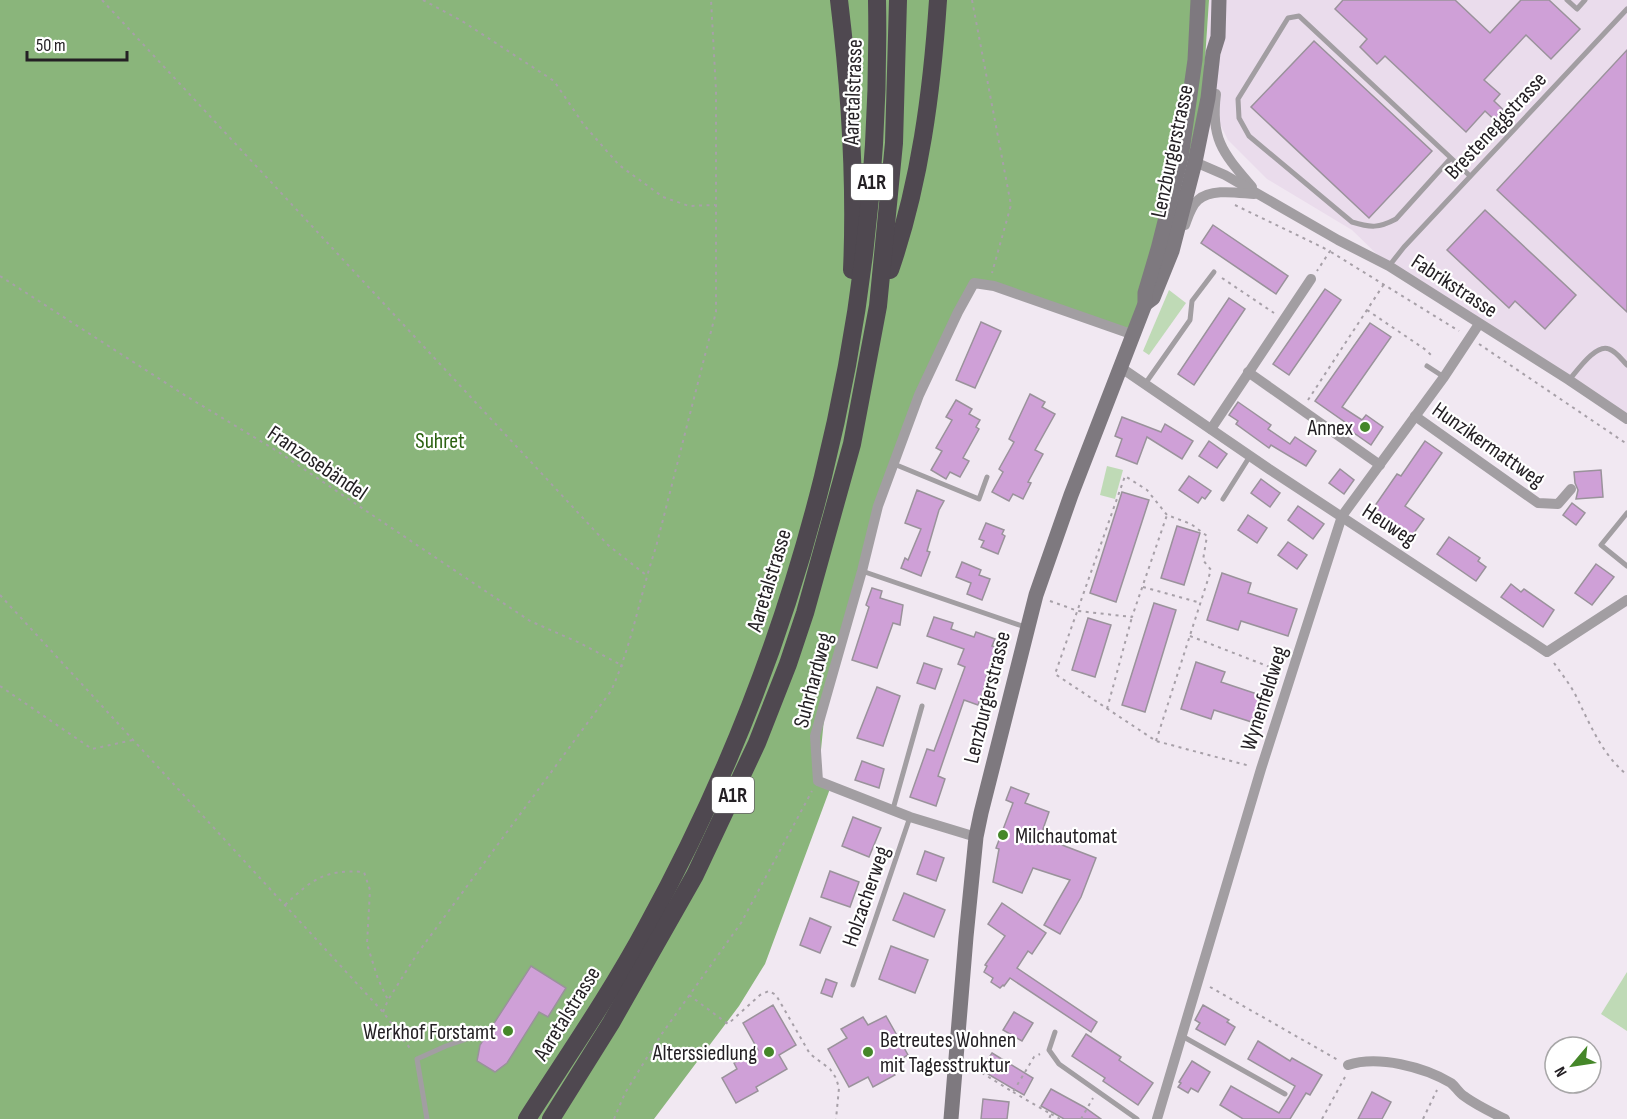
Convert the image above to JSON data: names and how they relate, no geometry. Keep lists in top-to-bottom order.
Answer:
{
  "streets": {
    "highway": ["Aaretalstrasse", "A1R"],
    "main road": ["Lenzburgerstrasse"],
    "street": [
      "Fabrikstrasse",
      "Hunzikermattweg",
      "Heuweg",
      "Suhrhardweg",
      "Wynenfeldweg"
    ],
    "lane": ["Bresteneggstrasse", "Holzacherweg"],
    "path": ["Franzosebändel"]
  },
  "crossings": [
    ["Bresteneggstrasse", "Fabrikstrasse"],
    ["Lenzburgerstrasse", "Fabrikstrasse"],
    ["Lenzburgerstrasse", "Heuweg"],
    ["Fabrikstrasse", "Wynenfeldweg"],
    ["Hunzikermattweg", "Wynenfeldweg"],
    ["Heuweg", "Wynenfeldweg"]
  ],
  "parks": ["Suhret"],
  "places": [
    "Annex",
    "Milchautomat",
    "Werkhof Forstamt",
    "Alterssiedlung",
    "Betreutes Wohnen mit Tagesstruktur"
  ],
  "scale_bar": "50 m",
  "north": "bottom left"
}
